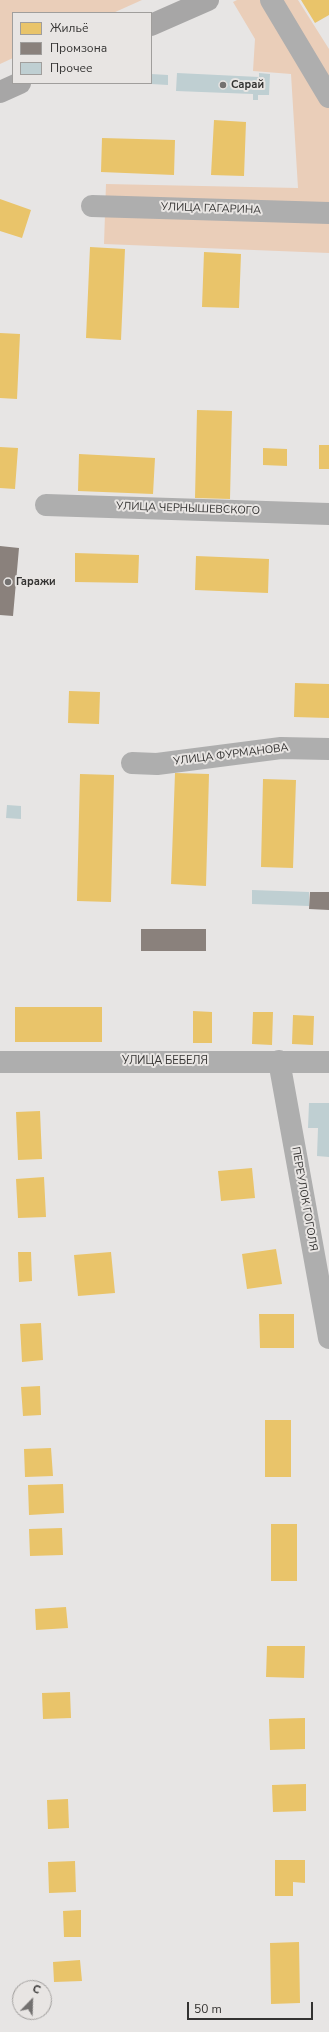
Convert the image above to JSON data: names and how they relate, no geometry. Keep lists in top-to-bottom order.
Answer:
{
  "streets": {
    "street": [
      "УЛИЦА ГАГАРИНА",
      "УЛИЦА ЧЕРНЫШЕВСКОГО",
      "УЛИЦА ФУРМАНОВА",
      "УЛИЦА БЕБЕЛЯ",
      "ПЕРЕУЛОК ГОГОЛЯ"
    ]
  },
  "crossings": [
    ["УЛИЦА БЕБЕЛЯ", "ПЕРЕУЛОК ГОГОЛЯ"]
  ],
  "places": ["Сарай", "Гаражи"],
  "legend": ["Жильё", "Промзона", "Прочее"],
  "scale_bar": "50 m",
  "north": "top right"
}
